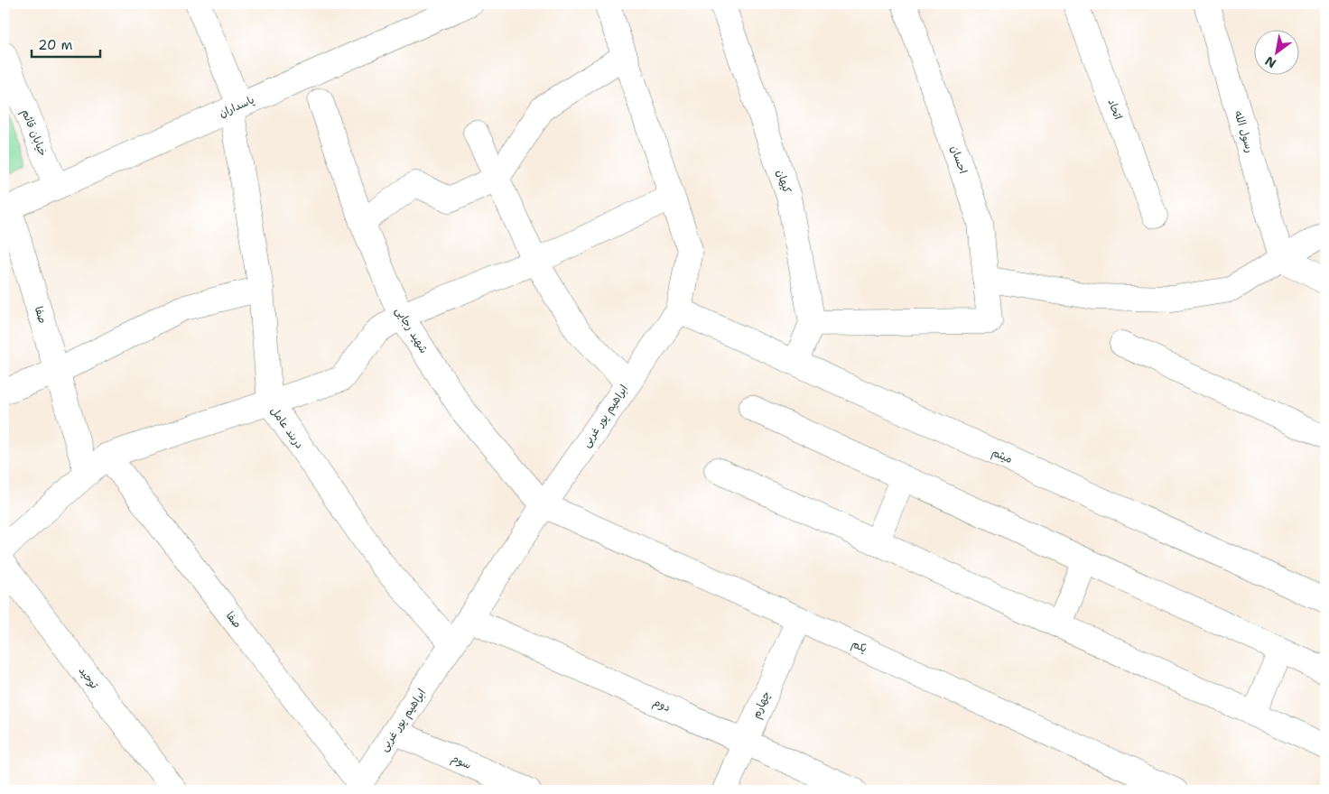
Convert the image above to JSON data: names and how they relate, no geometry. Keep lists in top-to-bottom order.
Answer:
{
  "streets": {
    "street": [
      "پاسداران",
      "اتحاد",
      "رسول الله",
      "خیابان قائم",
      "احسان",
      "کیهان",
      "صفا",
      "شهید رجایی",
      "ابراهیم پور غربی",
      "دربند عامل",
      "میثم",
      "یکم",
      "توحید",
      "دوم",
      "چهارم",
      "سوم"
    ]
  },
  "crossings": [
    ["پاسداران", "خیابان قائم"],
    ["پاسداران", "صفا"],
    ["پاسداران", "دربند عامل"],
    ["احسان", "کیهان"],
    ["صفا", "ابراهیم پور غربی"],
    ["شهید رجایی", "ابراهیم پور غربی"],
    ["شهید رجایی", "یکم"],
    ["ابراهیم پور غربی", "دربند عامل"],
    ["ابراهیم پور غربی", "میثم"],
    ["ابراهیم پور غربی", "یکم"],
    ["ابراهیم پور غربی", "دوم"],
    ["ابراهیم پور غربی", "سوم"],
    ["یکم", "چهارم"],
    ["دوم", "چهارم"]
  ],
  "scale_bar": "20 m",
  "north": "bottom left"
}
